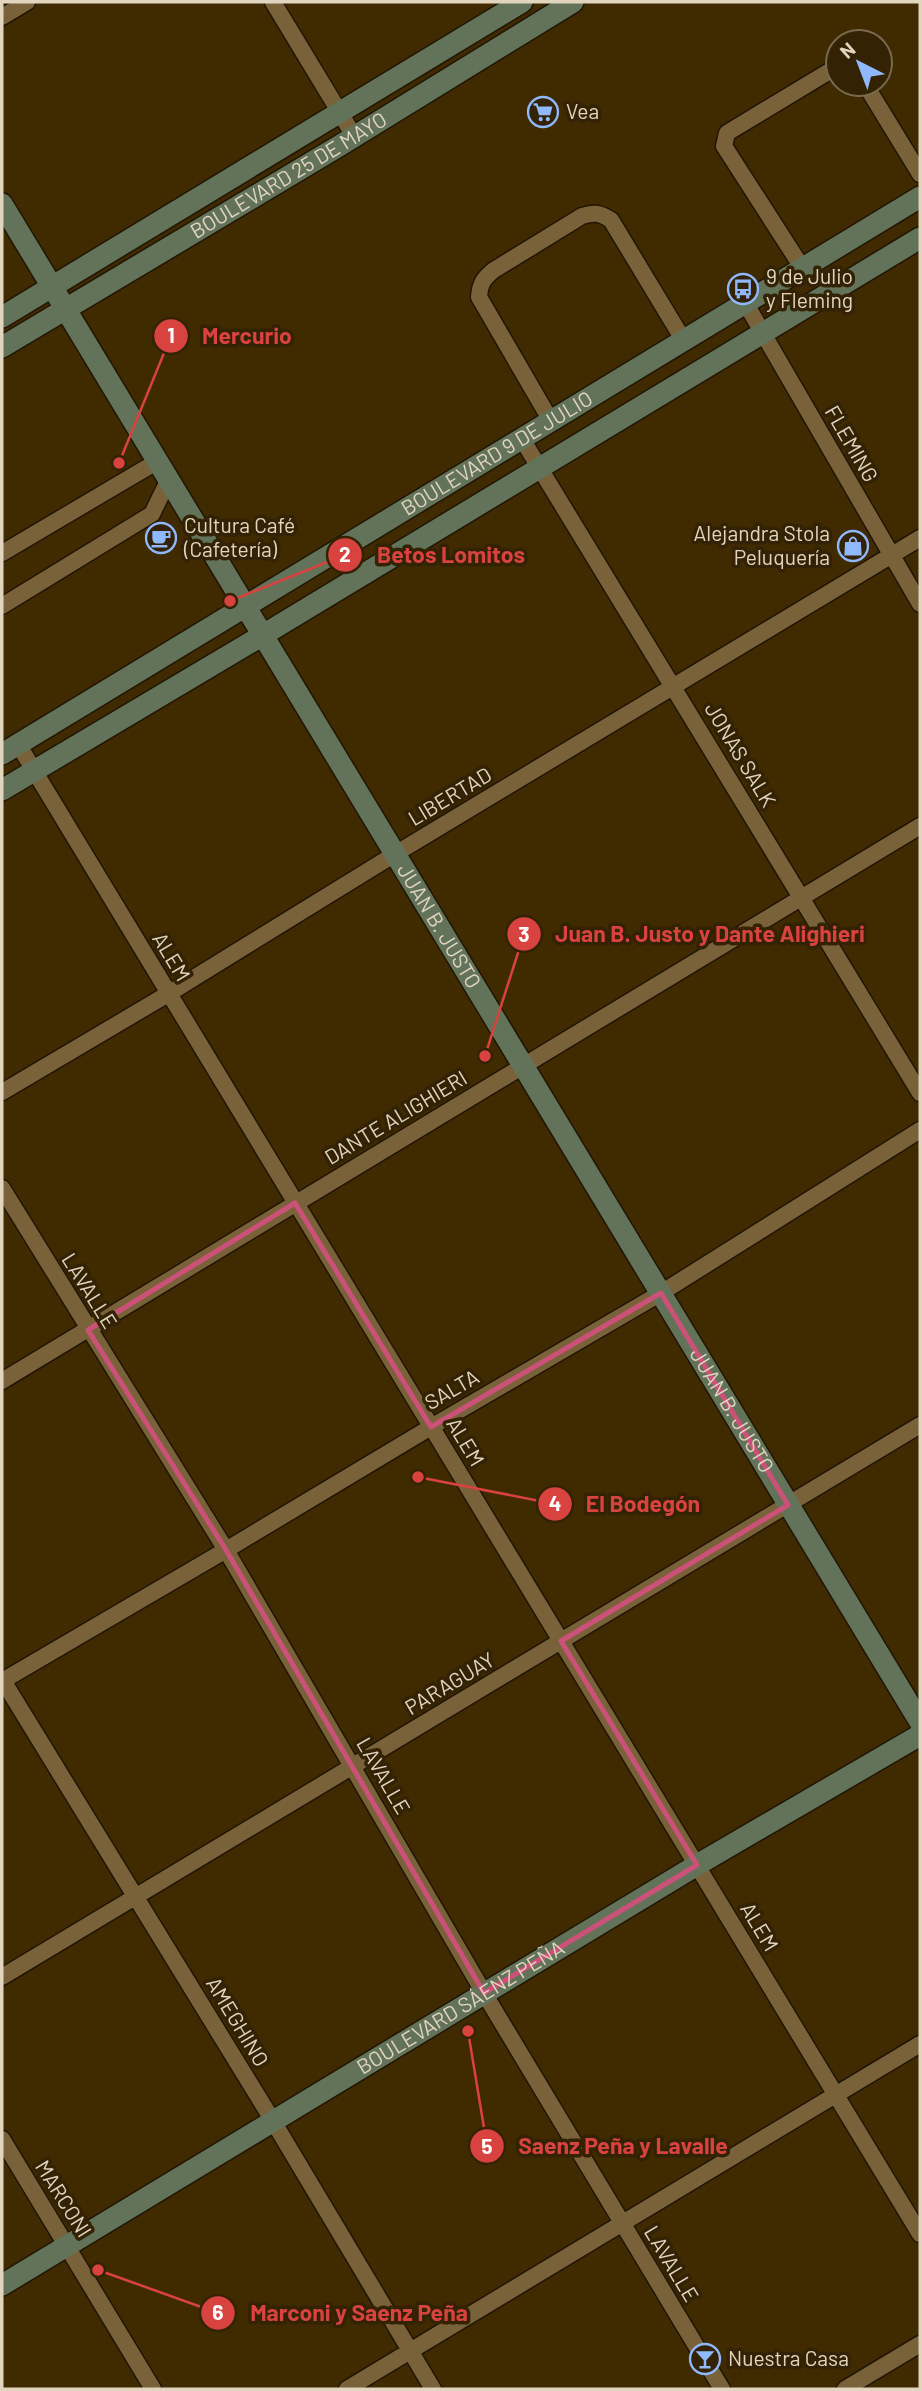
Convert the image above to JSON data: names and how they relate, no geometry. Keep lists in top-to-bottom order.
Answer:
{
  "streets": {
    "main road": [
      "BOULEVARD 25 DE MAYO",
      "BOULEVARD 9 DE JULIO",
      "JUAN B. JUSTO",
      "BOULEVARD SÁENZ PEÑA"
    ],
    "street": [
      "FLEMING",
      "JONAS SALK",
      "LIBERTAD",
      "ALEM",
      "DANTE ALIGHIERI",
      "LAVALLE",
      "SALTA",
      "PARAGUAY",
      "AMEGHINO",
      "MARCONI"
    ]
  },
  "crossings": [
    ["BOULEVARD 25 DE MAYO", "JUAN B. JUSTO"],
    ["FLEMING", "BOULEVARD 9 DE JULIO"],
    ["FLEMING", "LIBERTAD"],
    ["BOULEVARD 9 DE JULIO", "JONAS SALK"],
    ["BOULEVARD 9 DE JULIO", "JUAN B. JUSTO"],
    ["BOULEVARD 9 DE JULIO", "ALEM"],
    ["JONAS SALK", "LIBERTAD"],
    ["JONAS SALK", "DANTE ALIGHIERI"],
    ["LIBERTAD", "JUAN B. JUSTO"],
    ["LIBERTAD", "ALEM"],
    ["JUAN B. JUSTO", "DANTE ALIGHIERI"],
    ["JUAN B. JUSTO", "SALTA"],
    ["JUAN B. JUSTO", "PARAGUAY"],
    ["ALEM", "DANTE ALIGHIERI"],
    ["ALEM", "SALTA"],
    ["ALEM", "PARAGUAY"],
    ["ALEM", "BOULEVARD SÁENZ PEÑA"],
    ["DANTE ALIGHIERI", "LAVALLE"],
    ["LAVALLE", "SALTA"],
    ["LAVALLE", "PARAGUAY"],
    ["LAVALLE", "BOULEVARD SÁENZ PEÑA"],
    ["SALTA", "AMEGHINO"],
    ["PARAGUAY", "AMEGHINO"],
    ["BOULEVARD SÁENZ PEÑA", "AMEGHINO"],
    ["BOULEVARD SÁENZ PEÑA", "MARCONI"]
  ],
  "places": {
    "supermarket": ["Vea"],
    "bus stop": ["9 de Julio y Fleming"],
    "other": [
      "Mercurio",
      "Betos Lomitos",
      "Juan B. Justo y Dante Alighieri",
      "El Bodegón",
      "Saenz Peña y Lavalle",
      "Marconi y Saenz Peña"
    ],
    "cafe": ["Cultura Café (Cafetería)"],
    "shop": ["Alejandra Stola Peluquería"],
    "bar": ["Nuestra Casa"]
  },
  "north": "top left"
}
